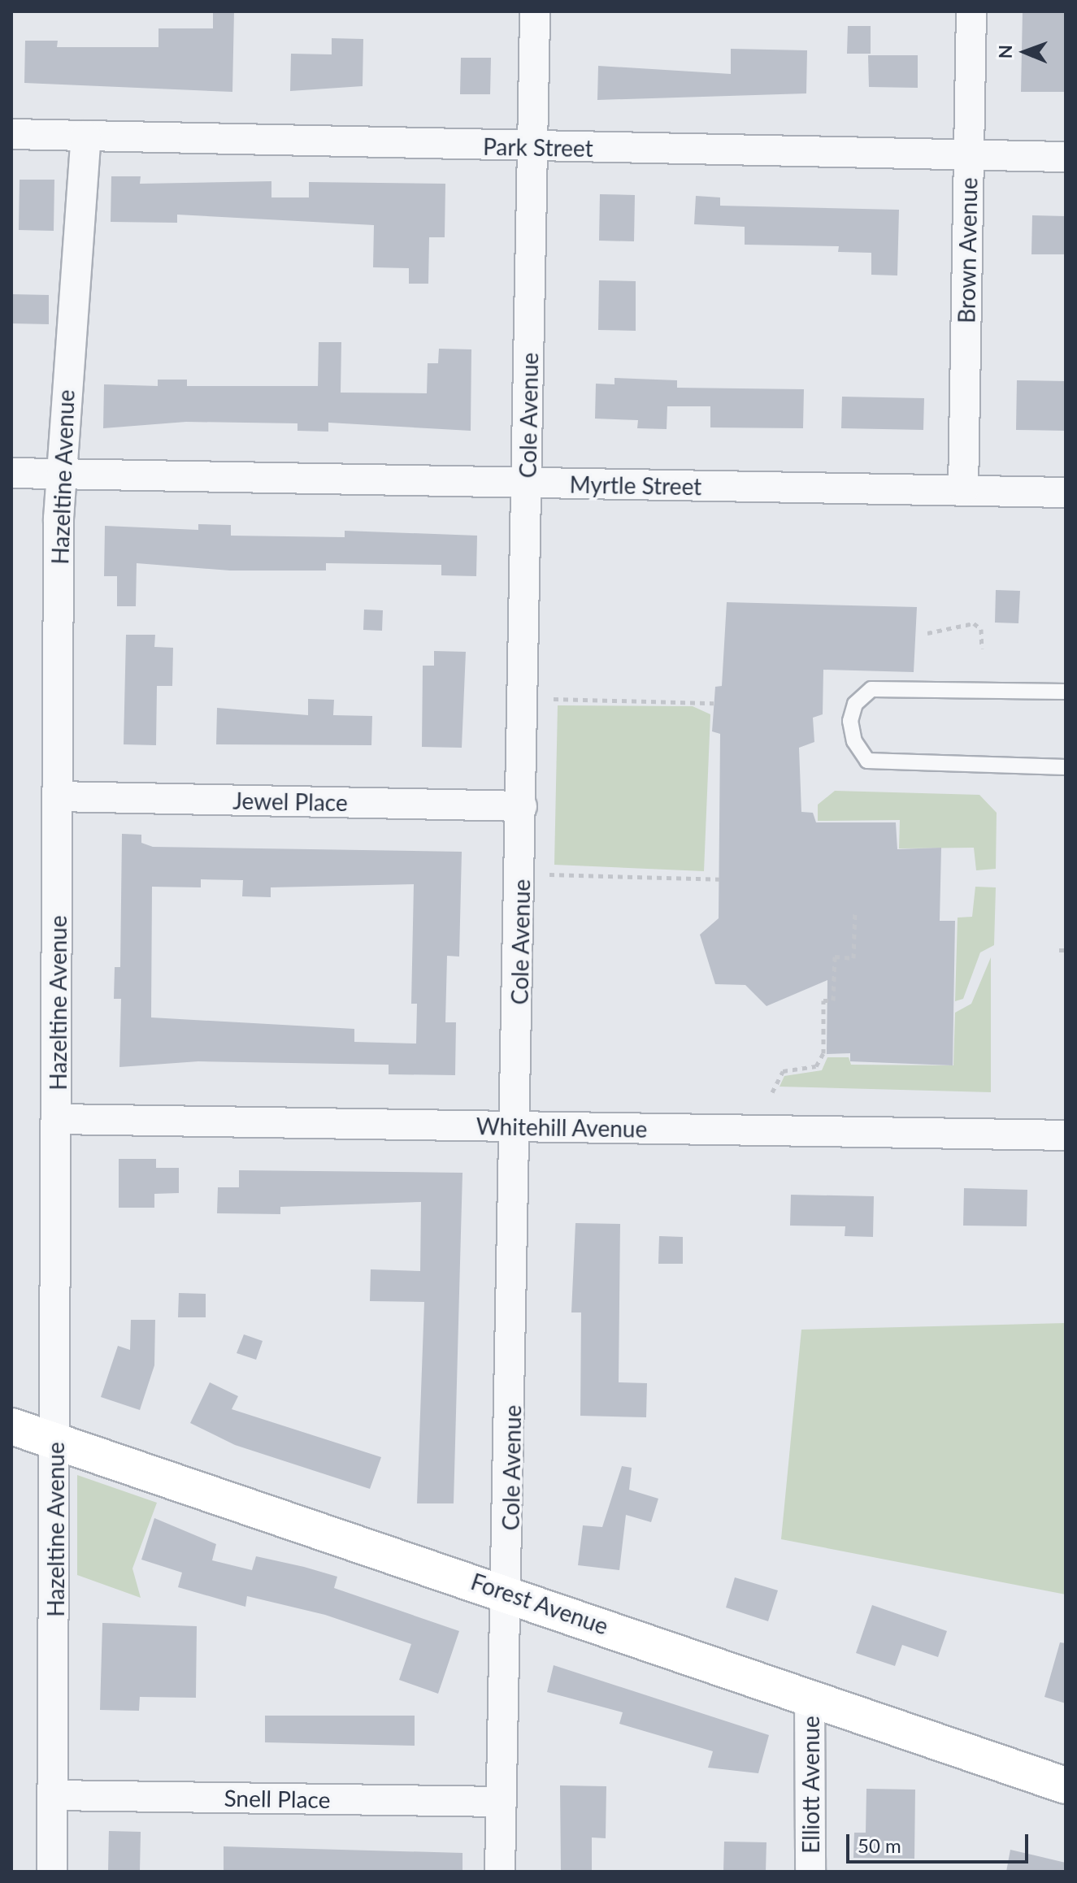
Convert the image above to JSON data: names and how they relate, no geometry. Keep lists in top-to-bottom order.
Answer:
{
  "streets": {
    "main road": ["Forest Avenue"],
    "street": [
      "Park Street",
      "Brown Avenue",
      "Cole Avenue",
      "Hazeltine Avenue",
      "Myrtle Street",
      "Jewel Place",
      "Whitehill Avenue",
      "Elliott Avenue",
      "Snell Place"
    ]
  },
  "crossings": [
    ["Park Street", "Brown Avenue"],
    ["Park Street", "Cole Avenue"],
    ["Park Street", "Hazeltine Avenue"],
    ["Brown Avenue", "Myrtle Street"],
    ["Cole Avenue", "Myrtle Street"],
    ["Cole Avenue", "Jewel Place"],
    ["Cole Avenue", "Whitehill Avenue"],
    ["Cole Avenue", "Forest Avenue"],
    ["Cole Avenue", "Snell Place"],
    ["Hazeltine Avenue", "Myrtle Street"],
    ["Hazeltine Avenue", "Jewel Place"],
    ["Hazeltine Avenue", "Whitehill Avenue"],
    ["Hazeltine Avenue", "Forest Avenue"],
    ["Hazeltine Avenue", "Snell Place"],
    ["Forest Avenue", "Elliott Avenue"]
  ],
  "scale_bar": "50 m",
  "north": "left"
}
